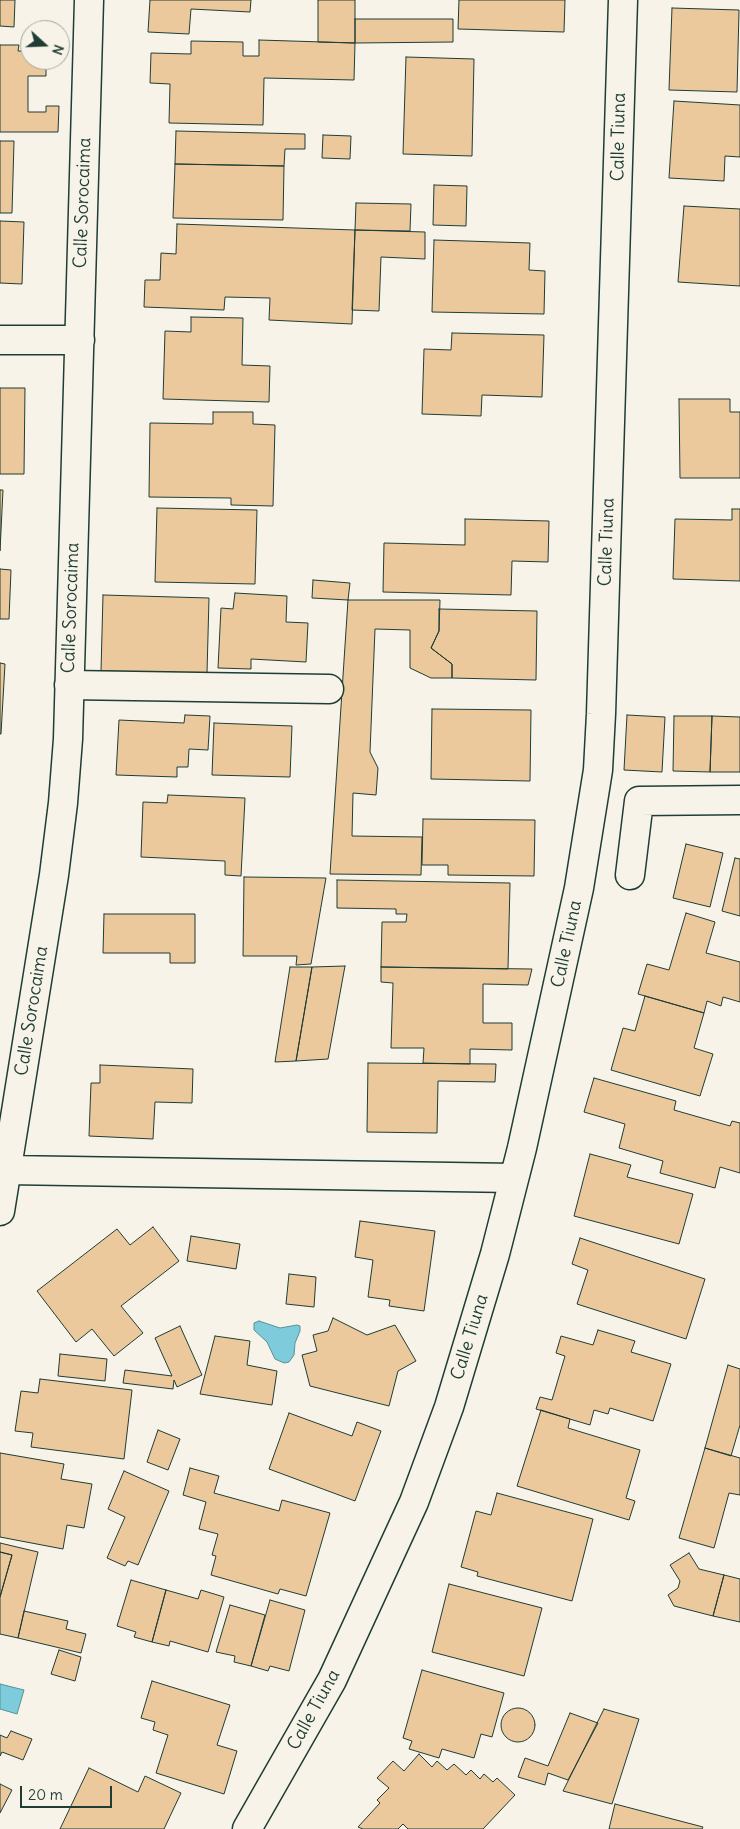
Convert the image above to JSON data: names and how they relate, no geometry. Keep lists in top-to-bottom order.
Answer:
{
  "streets": {
    "street": ["Calle Tiuna", "Calle Sorocaima"]
  },
  "scale_bar": "20 m",
  "north": "right"
}
